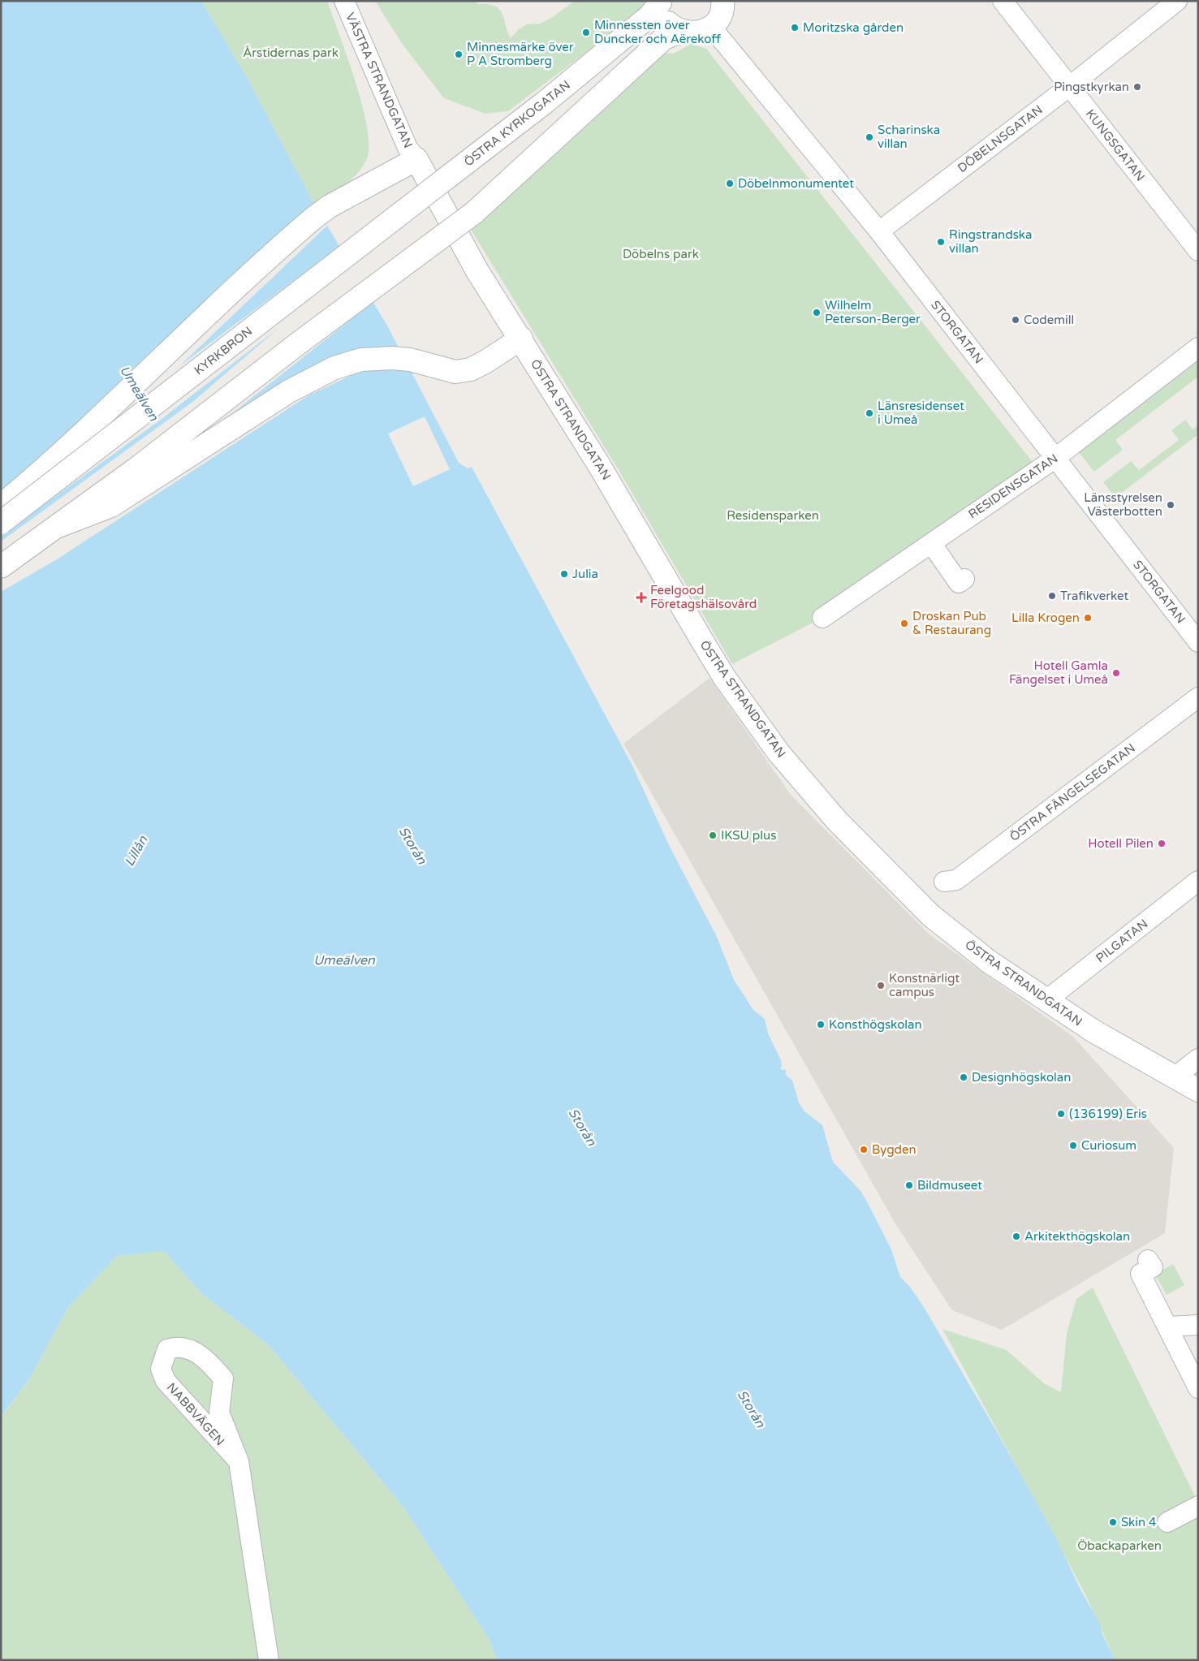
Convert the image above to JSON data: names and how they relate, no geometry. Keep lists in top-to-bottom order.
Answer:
{
  "streets": {
    "street": [
      "VÄSTRA STRANDGATAN",
      "ÖSTRA KYRKOGATAN",
      "DÖBELNSGATAN",
      "KUNGSGATAN",
      "STORGATAN",
      "KYRKBRON",
      "ÖSTRA STRANDGATAN",
      "RESIDENSGATAN",
      "ÖSTRA FÄNGELSEGATAN",
      "PILGATAN",
      "NABBVÄGEN"
    ]
  },
  "crossings": [
    ["VÄSTRA STRANDGATAN", "ÖSTRA STRANDGATAN"],
    ["ÖSTRA KYRKOGATAN", "KYRKBRON"],
    ["DÖBELNSGATAN", "KUNGSGATAN"],
    ["DÖBELNSGATAN", "STORGATAN"],
    ["STORGATAN", "RESIDENSGATAN"],
    ["ÖSTRA STRANDGATAN", "PILGATAN"]
  ],
  "water": ["Umeälven", "Storån", "Lillån"],
  "parks": [
    "Årstidernas park",
    "Döbelns park",
    "Residensparken",
    "Öbackaparken"
  ],
  "places": {
    "other": [
      "Moritzska gården",
      "Minnessten över Duncker och Aërekoff",
      "Minnesmärke över P A Stromberg",
      "Pingstkyrkan",
      "Scharinska villan",
      "Döbelnmonumentet",
      "Ringstrandska villan",
      "Wilhelm Peterson-Berger",
      "Codemill",
      "Länsresidenset i Umeå",
      "Länsstyrelsen Västerbotten",
      "Julia",
      "Trafikverket",
      "Lilla Krogen",
      "Droskan Pub & Restaurang",
      "Hotell Gamla Fängelset i Umeå",
      "IKSU plus",
      "Hotell Pilen",
      "Konstnärligt campus",
      "Konsthögskolan",
      "Designhögskolan",
      "(136199) Eris",
      "Curiosum",
      "Bygden",
      "Bildmuseet",
      "Arkitekthögskolan",
      "Skin 4"
    ],
    "health": ["Feelgood Företagshälsovård"]
  }
}
